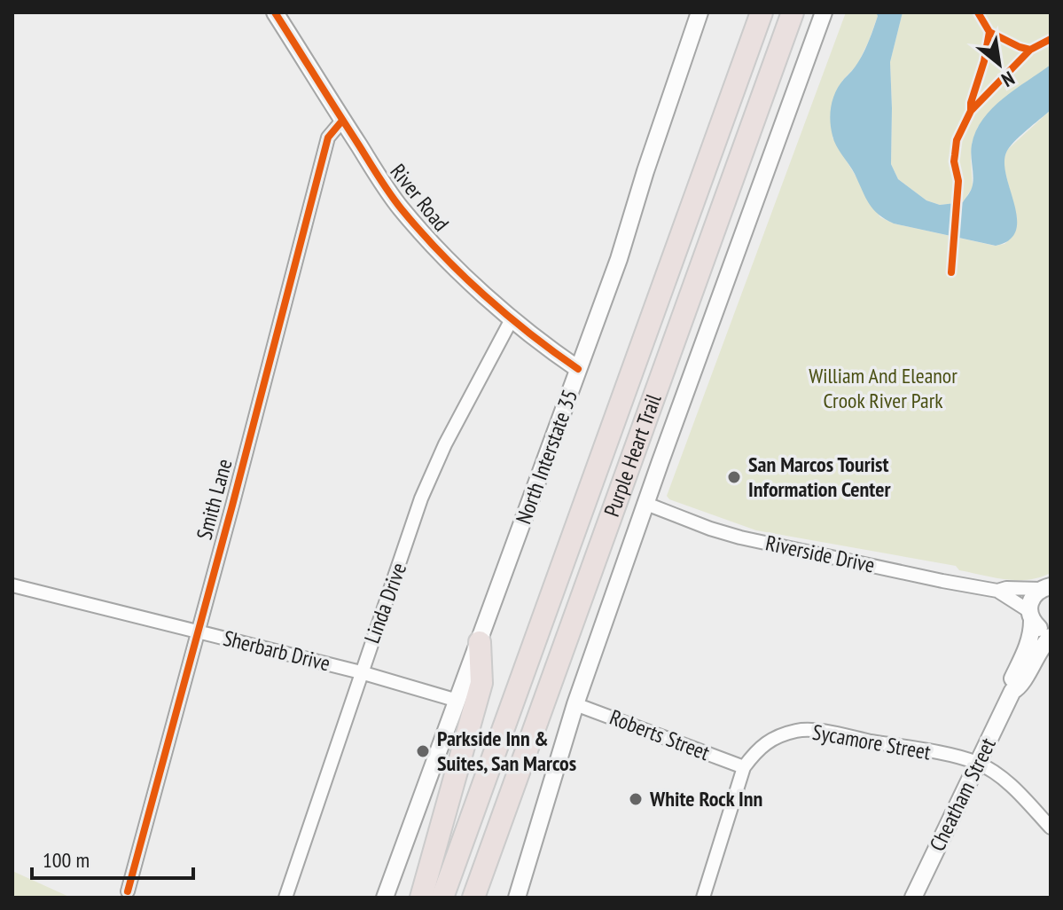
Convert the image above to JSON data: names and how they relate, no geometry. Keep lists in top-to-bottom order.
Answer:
{
  "streets": {
    "highway": ["Purple Heart Trail"],
    "main road": ["River Road", "North Interstate 35", "Cheatham Street"],
    "street": [
      "Smith Lane",
      "Riverside Drive",
      "Linda Drive",
      "Sherbarb Drive",
      "Roberts Street",
      "Sycamore Street"
    ]
  },
  "crossings": [
    ["River Road", "North Interstate 35"],
    ["River Road", "Smith Lane"],
    ["River Road", "Linda Drive"],
    ["North Interstate 35", "Sherbarb Drive"],
    ["Smith Lane", "Sherbarb Drive"],
    ["Riverside Drive", "Cheatham Street"],
    ["Linda Drive", "Sherbarb Drive"],
    ["Roberts Street", "Sycamore Street"],
    ["Sycamore Street", "Cheatham Street"]
  ],
  "parks": ["William And Eleanor Crook River Park"],
  "places": ["San Marcos Tourist Information Center", "Parkside Inn & Suites, San Marcos", "White Rock Inn"],
  "scale_bar": "100 m",
  "north": "bottom right"
}
